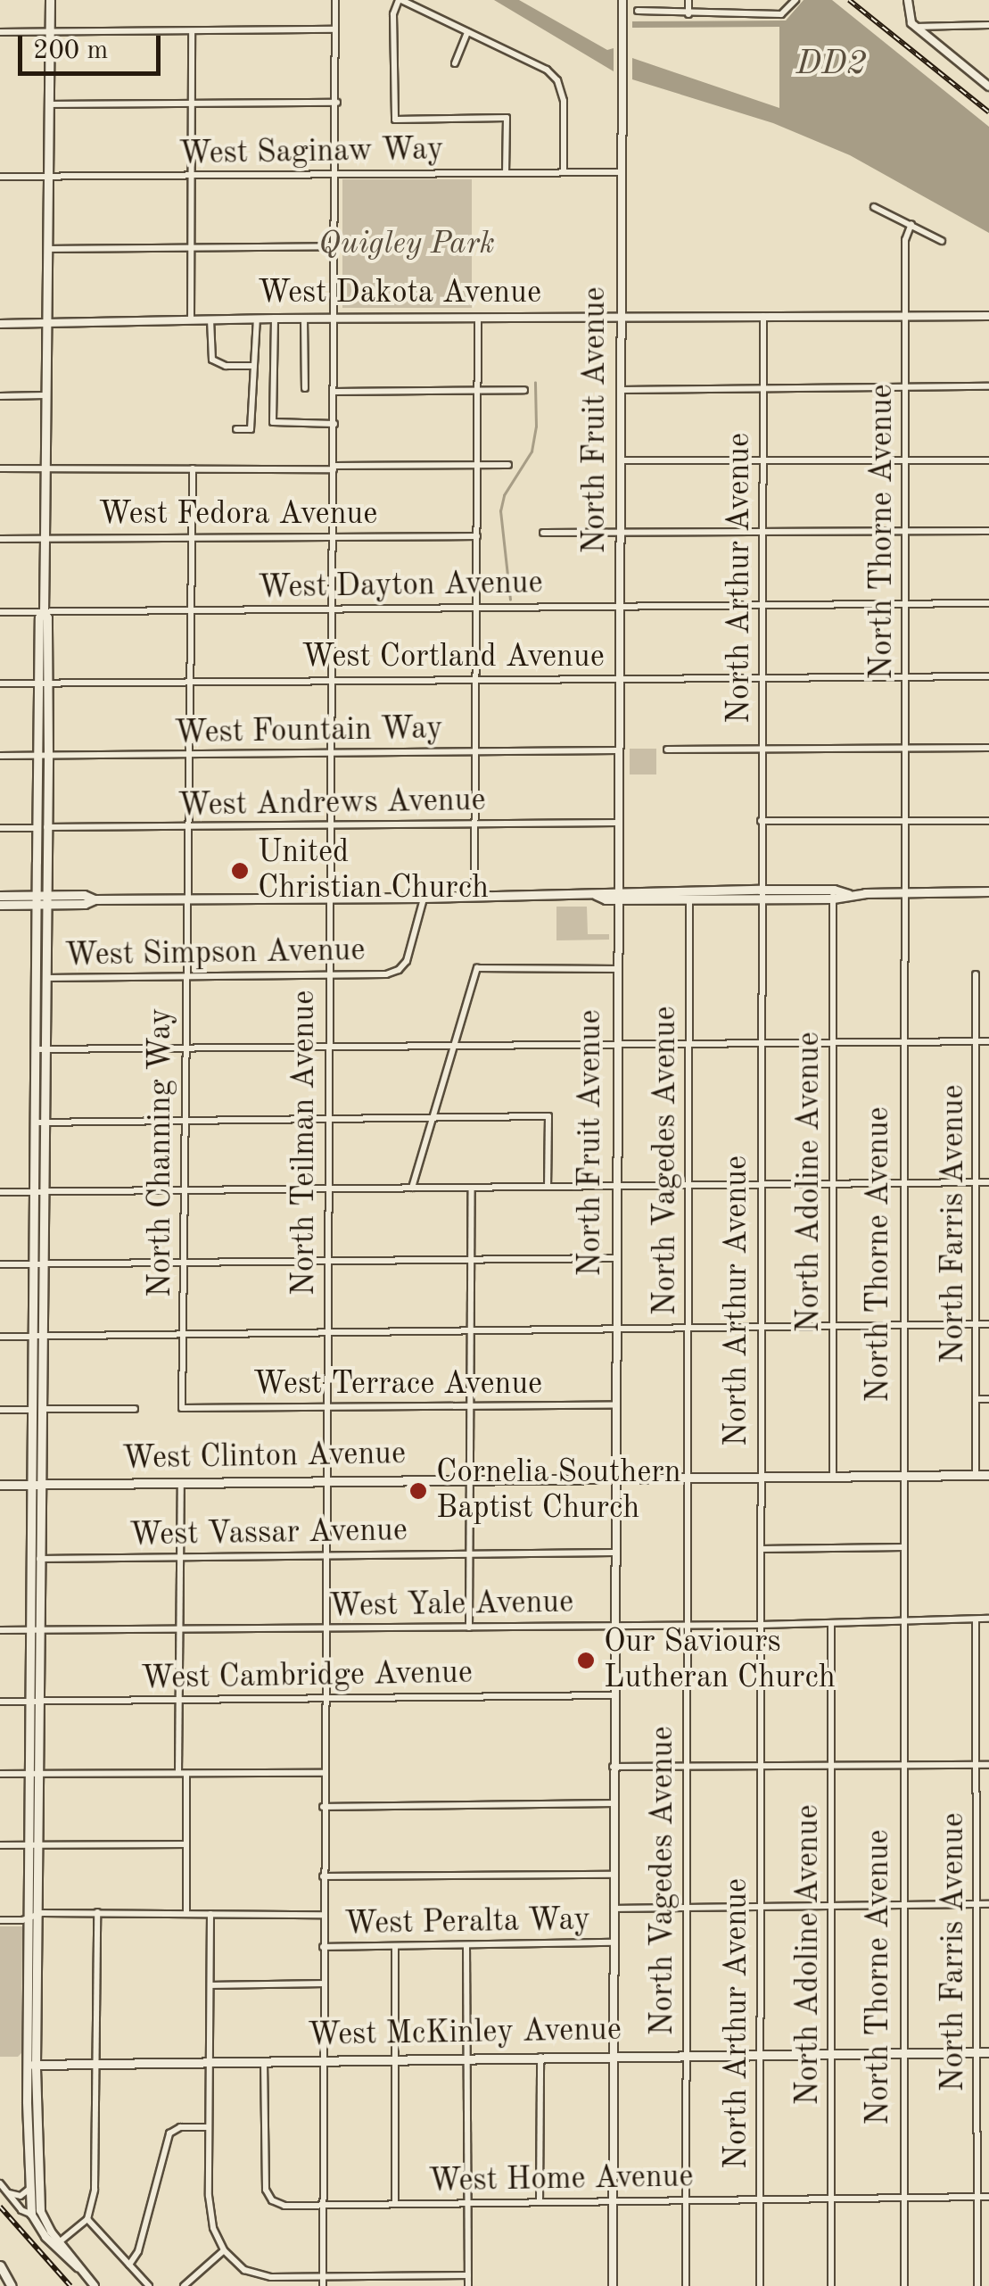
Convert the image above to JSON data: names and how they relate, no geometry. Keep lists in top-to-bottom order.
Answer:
{
  "streets": {
    "main road": ["West Clinton Avenue", "West McKinley Avenue"],
    "street": [
      "West Saginaw Way",
      "West Dakota Avenue",
      "North Fruit Avenue",
      "West Fedora Avenue",
      "North Thorne Avenue",
      "North Arthur Avenue",
      "West Dayton Avenue",
      "West Cortland Avenue",
      "West Fountain Way",
      "West Andrews Avenue",
      "West Simpson Avenue",
      "North Teilman Avenue",
      "North Channing Way",
      "North Vagedes Avenue",
      "North Adoline Avenue",
      "North Farris Avenue",
      "West Terrace Avenue",
      "West Vassar Avenue",
      "West Yale Avenue",
      "West Cambridge Avenue",
      "West Peralta Way",
      "West Home Avenue"
    ]
  },
  "crossings": [
    ["West Saginaw Way", "North Fruit Avenue"],
    ["West Saginaw Way", "North Teilman Avenue"],
    ["West Dakota Avenue", "North Fruit Avenue"],
    ["West Dakota Avenue", "North Thorne Avenue"],
    ["West Dakota Avenue", "North Arthur Avenue"],
    ["West Dakota Avenue", "North Teilman Avenue"],
    ["North Fruit Avenue", "West Dayton Avenue"],
    ["North Fruit Avenue", "West Cortland Avenue"],
    ["North Fruit Avenue", "West Fountain Way"],
    ["North Fruit Avenue", "West Andrews Avenue"],
    ["North Fruit Avenue", "West Terrace Avenue"],
    ["North Fruit Avenue", "West Clinton Avenue"],
    ["North Fruit Avenue", "West Vassar Avenue"],
    ["North Fruit Avenue", "West Yale Avenue"],
    ["North Fruit Avenue", "West Cambridge Avenue"],
    ["North Fruit Avenue", "West Peralta Way"],
    ["North Fruit Avenue", "West McKinley Avenue"],
    ["North Fruit Avenue", "West Home Avenue"],
    ["West Fedora Avenue", "North Teilman Avenue"],
    ["North Thorne Avenue", "West Dayton Avenue"],
    ["North Thorne Avenue", "West Cortland Avenue"],
    ["North Thorne Avenue", "West Clinton Avenue"],
    ["North Thorne Avenue", "West Yale Avenue"],
    ["North Thorne Avenue", "West McKinley Avenue"],
    ["North Thorne Avenue", "West Home Avenue"],
    ["North Arthur Avenue", "West Dayton Avenue"],
    ["North Arthur Avenue", "West Cortland Avenue"],
    ["North Arthur Avenue", "West Clinton Avenue"],
    ["North Arthur Avenue", "West Yale Avenue"],
    ["North Arthur Avenue", "West McKinley Avenue"],
    ["North Arthur Avenue", "West Home Avenue"],
    ["West Dayton Avenue", "North Teilman Avenue"],
    ["West Cortland Avenue", "North Teilman Avenue"],
    ["West Fountain Way", "North Teilman Avenue"],
    ["West Andrews Avenue", "North Teilman Avenue"],
    ["West Andrews Avenue", "North Channing Way"],
    ["West Simpson Avenue", "North Teilman Avenue"],
    ["West Simpson Avenue", "North Channing Way"],
    ["North Teilman Avenue", "West Terrace Avenue"],
    ["North Teilman Avenue", "West Clinton Avenue"],
    ["North Teilman Avenue", "West Vassar Avenue"],
    ["North Teilman Avenue", "West Yale Avenue"],
    ["North Teilman Avenue", "West Cambridge Avenue"],
    ["North Teilman Avenue", "West Peralta Way"],
    ["North Teilman Avenue", "West McKinley Avenue"],
    ["North Teilman Avenue", "West Home Avenue"],
    ["North Channing Way", "West Terrace Avenue"],
    ["North Vagedes Avenue", "West Clinton Avenue"],
    ["North Vagedes Avenue", "West Yale Avenue"],
    ["North Vagedes Avenue", "West McKinley Avenue"],
    ["North Vagedes Avenue", "West Home Avenue"],
    ["North Adoline Avenue", "West Clinton Avenue"],
    ["North Adoline Avenue", "West Yale Avenue"],
    ["North Adoline Avenue", "West McKinley Avenue"],
    ["North Adoline Avenue", "West Home Avenue"],
    ["North Farris Avenue", "West Clinton Avenue"],
    ["North Farris Avenue", "West Yale Avenue"],
    ["North Farris Avenue", "West McKinley Avenue"],
    ["North Farris Avenue", "West Home Avenue"],
    ["West McKinley Avenue", "West Home Avenue"]
  ],
  "water": ["DD2"],
  "parks": ["Quigley Park"],
  "places": ["United Christian Church", "Cornelia Southern Baptist Church", "Our Saviours Lutheran Church"],
  "scale_bar": "200 m"
}
